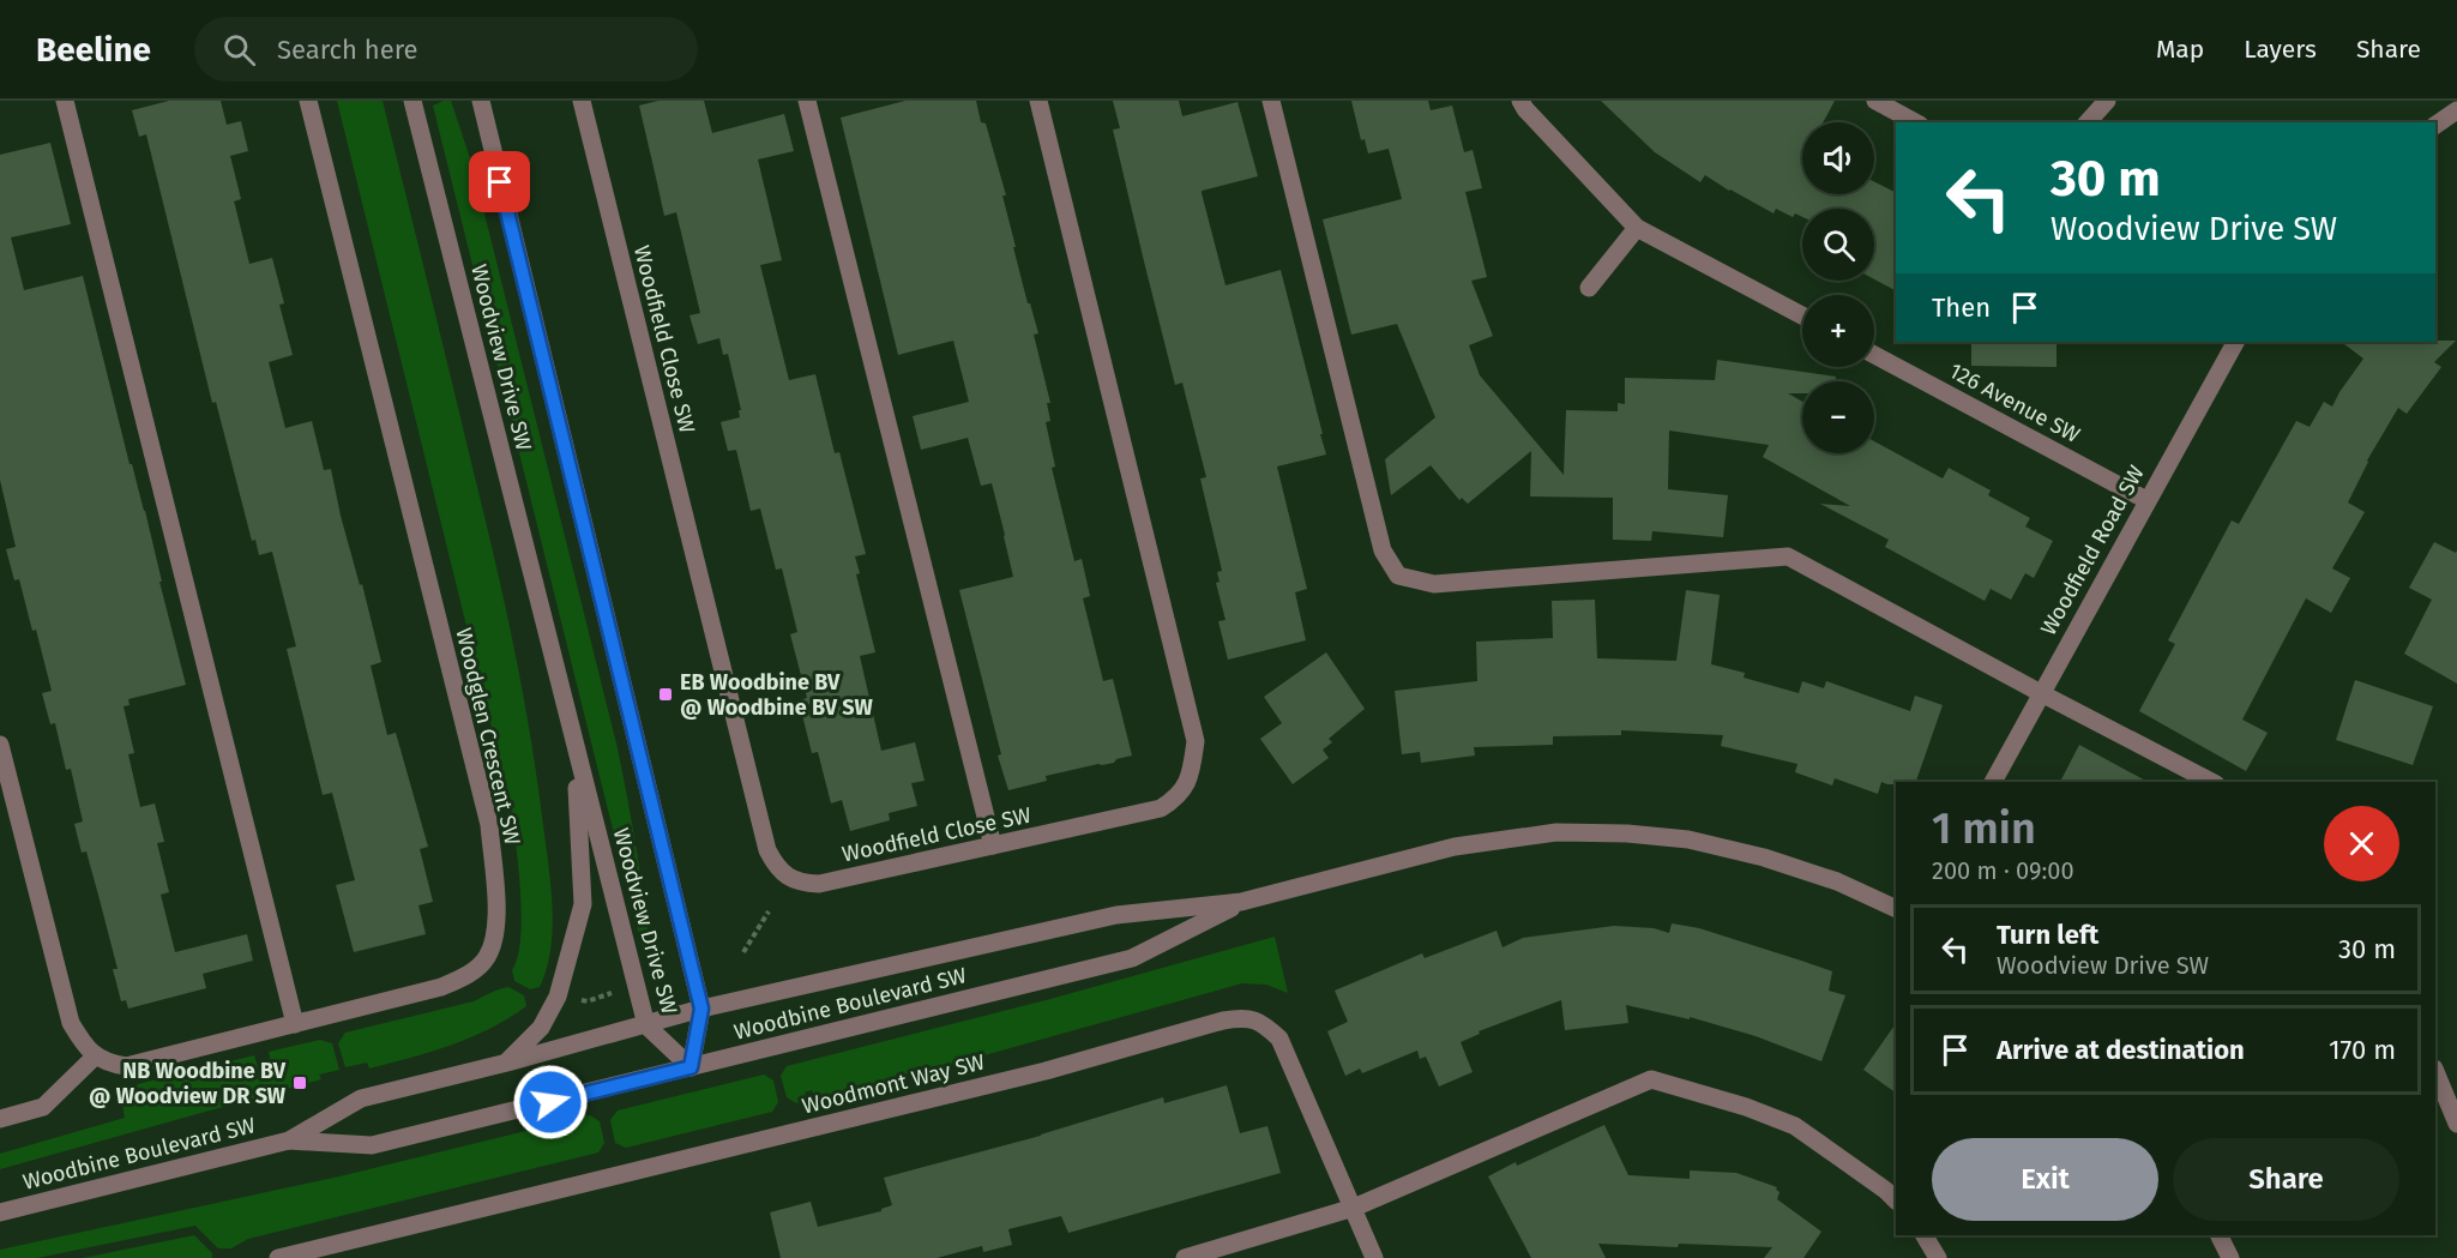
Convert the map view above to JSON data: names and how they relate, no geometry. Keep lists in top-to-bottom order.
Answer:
{
  "streets": {
    "street": [
      "Woodfield Close SW",
      "Woodview Drive SW",
      "126 Avenue SW",
      "Woodfield Road SW",
      "Woodglen Crescent SW",
      "Woodbine Boulevard SW",
      "Woodmont Way SW"
    ]
  },
  "crossings": [
    ["Woodview Drive SW", "Woodbine Boulevard SW"],
    ["126 Avenue SW", "Woodfield Road SW"]
  ],
  "places": {
    "transit": ["EB Woodbine BV @ Woodbine BV SW", "NB Woodbine BV @ Woodview DR SW"]
  },
  "page": {
    "header": "Beeline",
    "search": "Search here",
    "nav": ["Map", "Layers", "Share"],
    "map_buttons": ["+", "−"],
    "turn": ["30 m", "Woodview Drive SW"],
    "then": "Then",
    "heading": ["1 min", "200 m · 09:00"],
    "list": [
      {
        "name": "Turn left",
        "note": "Woodview Drive SW",
        "value": "30 m"
      },
      {
        "name": "Arrive at destination",
        "value": "170 m"
      }
    ],
    "buttons": ["Exit", "Share"]
  }
}
